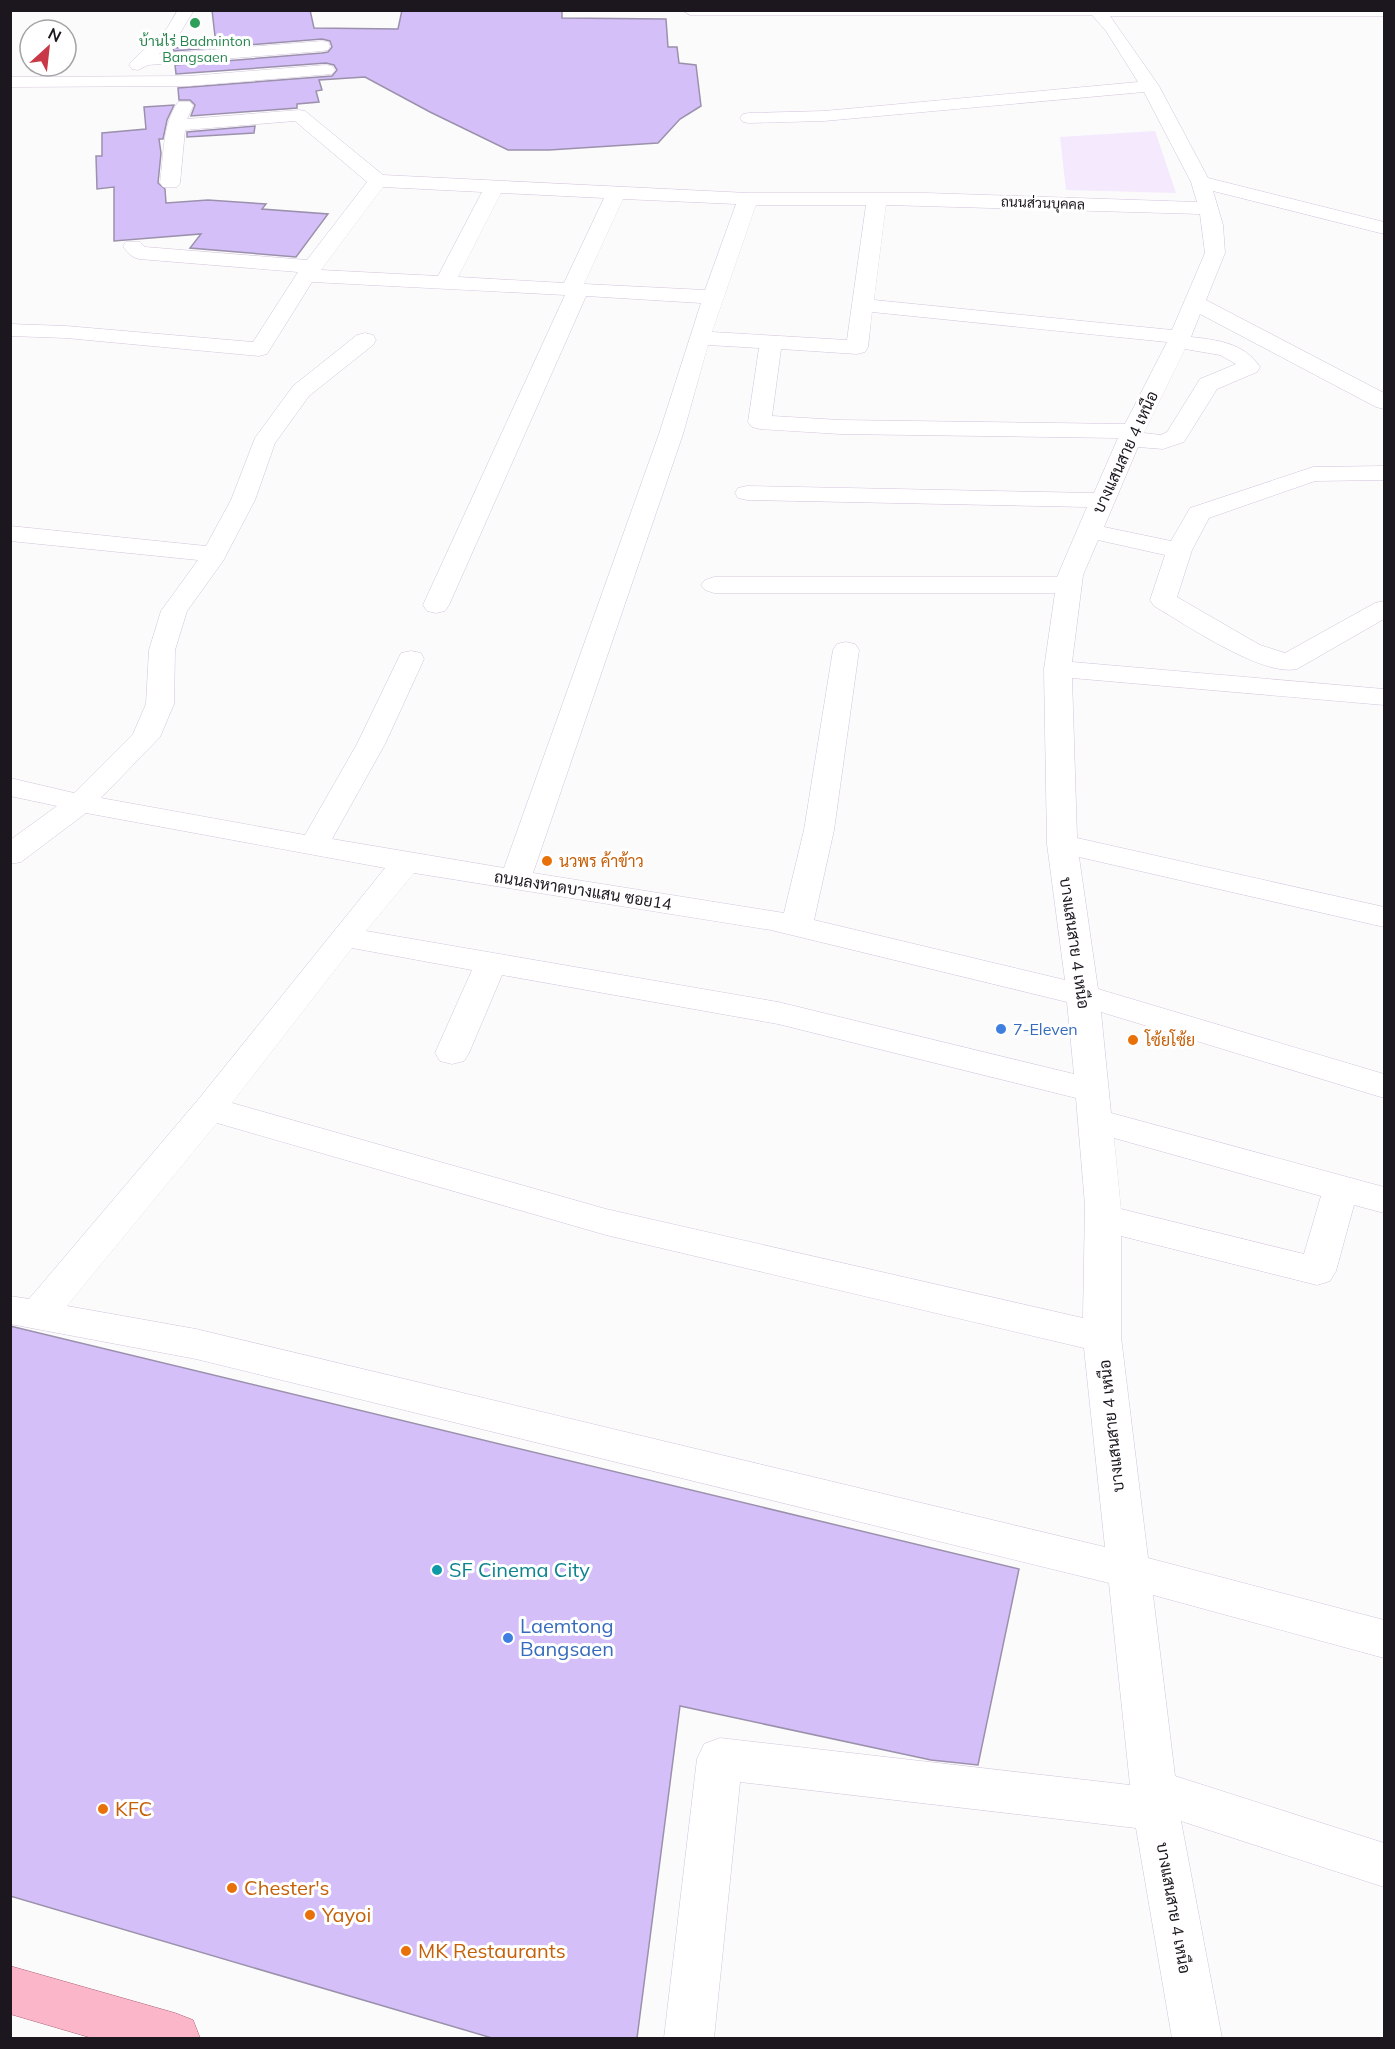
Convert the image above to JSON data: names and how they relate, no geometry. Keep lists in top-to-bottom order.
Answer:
{
  "streets": {
    "street": ["ถนนส่วนบุคคล", "บางแสนสาย 4 เหนือ", "ถนนลงหาดบางแสน ซอย14"]
  },
  "crossings": [
    ["ถนนส่วนบุคคล", "บางแสนสาย 4 เหนือ"],
    ["บางแสนสาย 4 เหนือ", "ถนนลงหาดบางแสน ซอย14"]
  ],
  "places": [
    "บ้านไร่ Badminton Bangsaen",
    "นวพร ค้าข้าว",
    "7-Eleven",
    "โซ้ยโซ้ย",
    "SF Cinema City",
    "Laemtong Bangsaen",
    "KFC",
    "Chester's",
    "Yayoi",
    "MK Restaurants"
  ],
  "north": "top right"
}
